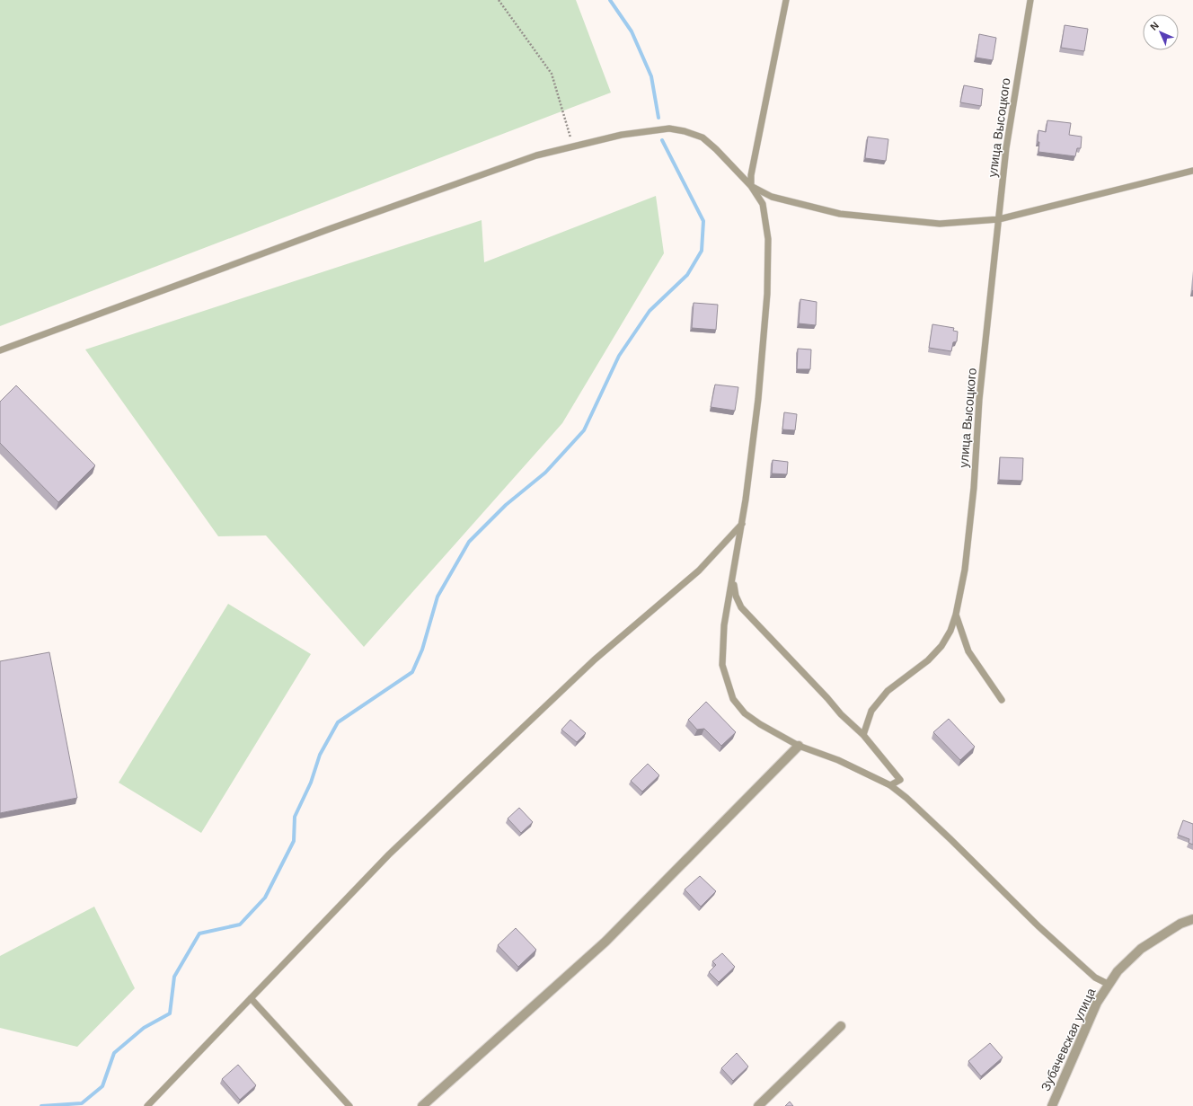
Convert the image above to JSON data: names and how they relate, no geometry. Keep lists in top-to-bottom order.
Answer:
{
  "streets": {
    "street": ["Зубачевская улица"],
    "lane": ["улица Высоцкого"]
  },
  "north": "top left"
}
